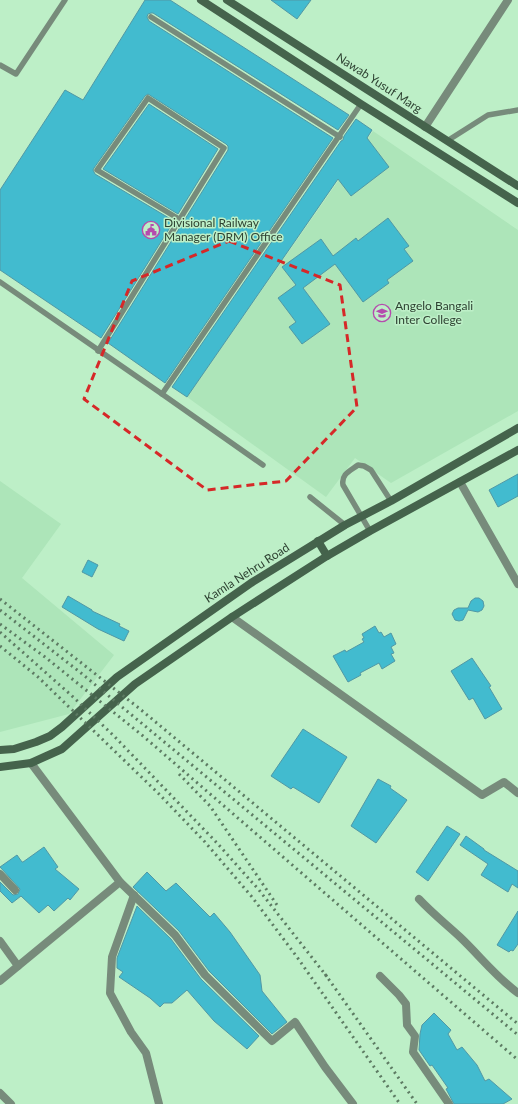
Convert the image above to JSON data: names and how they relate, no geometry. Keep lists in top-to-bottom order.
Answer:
{
  "streets": {
    "main road": ["Nawab Yusuf Marg", "Kamla Nehru Road"]
  },
  "places": {
    "public building": ["Divisional Railway Manager (DRM) Office"],
    "school or university": ["Angelo Bangali Inter College"]
  }
}
